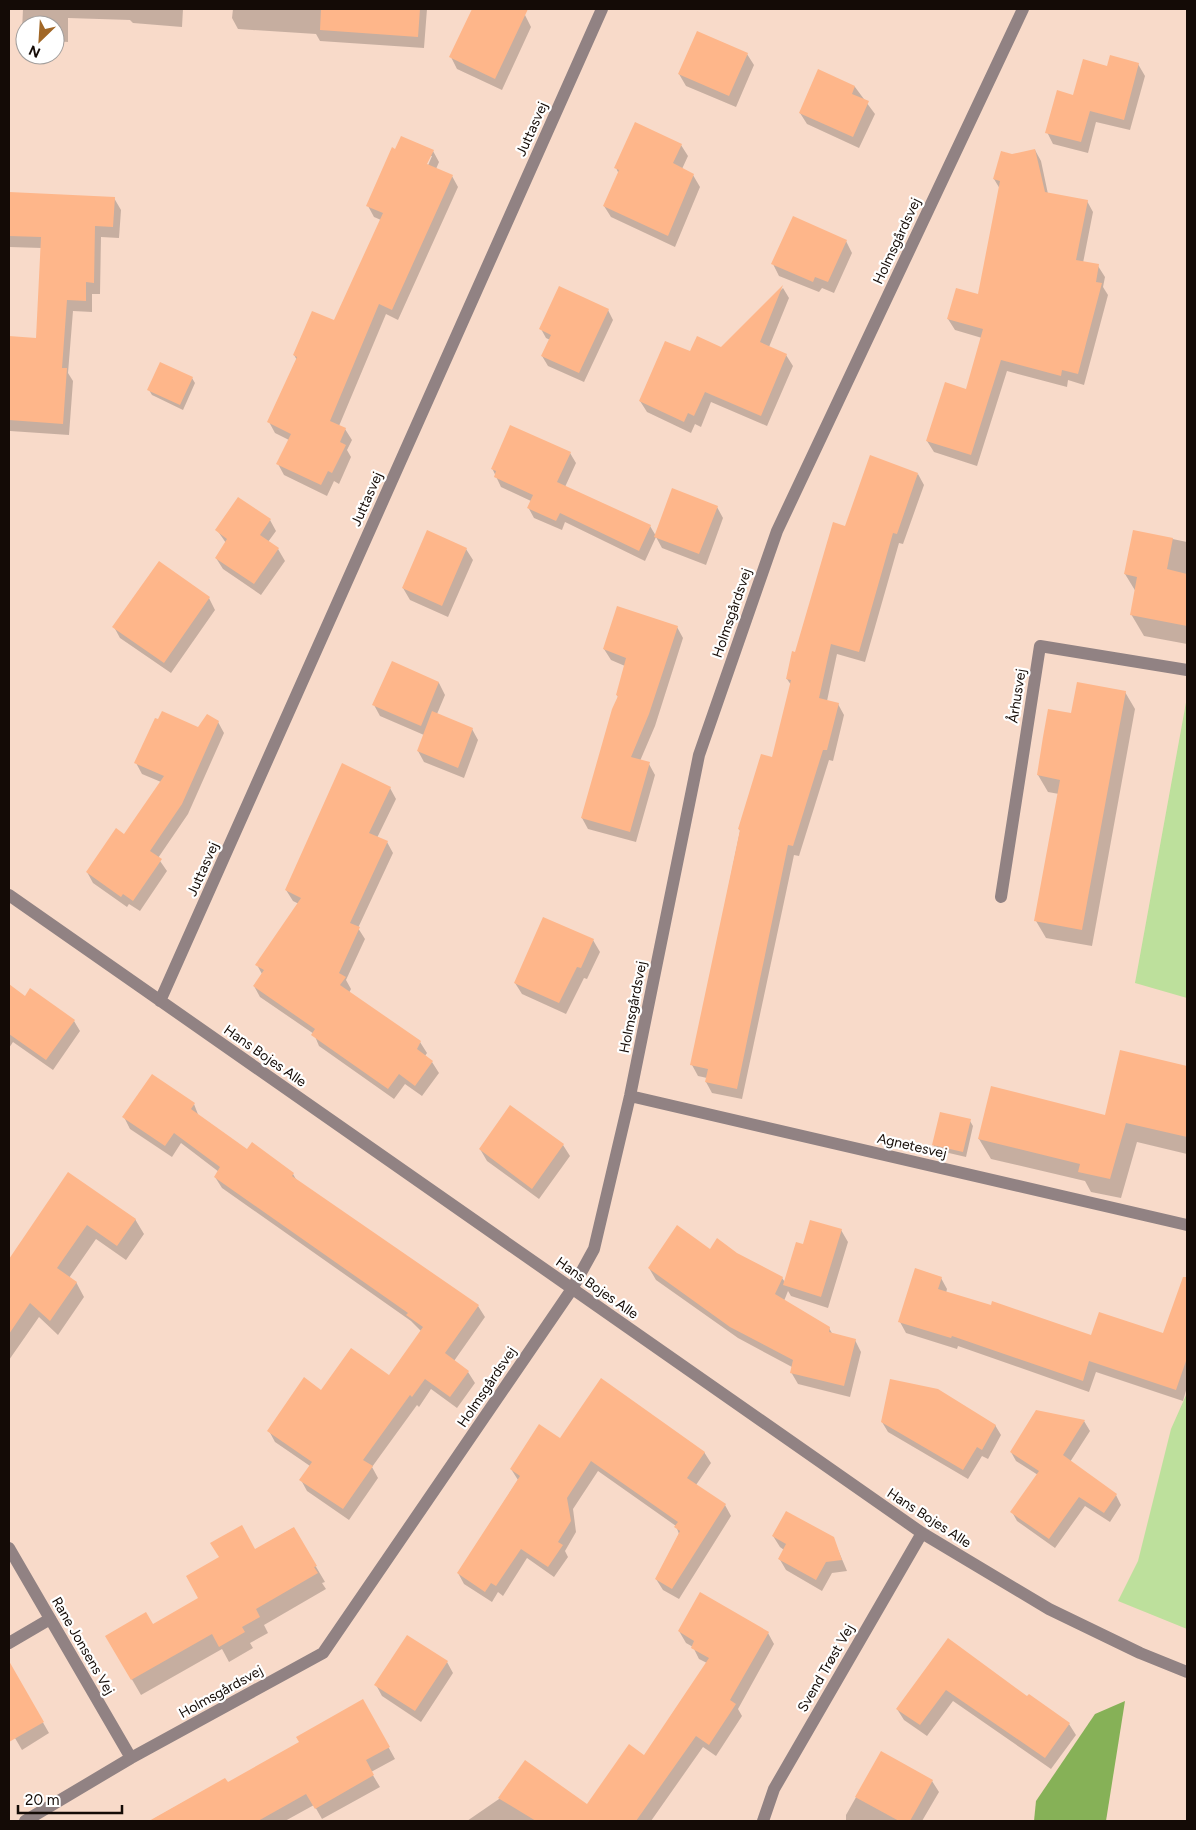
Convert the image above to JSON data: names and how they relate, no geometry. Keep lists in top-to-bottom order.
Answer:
{
  "streets": {
    "street": [
      "Juttasvej",
      "Holmsgårdsvej",
      "Århusvej",
      "Hans Bojes Alle",
      "Agnetesvej",
      "Rane Jonsens Vej",
      "Svend Trøst Vej"
    ]
  },
  "crossings": [
    ["Juttasvej", "Hans Bojes Alle"],
    ["Holmsgårdsvej", "Hans Bojes Alle"],
    ["Holmsgårdsvej", "Agnetesvej"],
    ["Holmsgårdsvej", "Rane Jonsens Vej"],
    ["Hans Bojes Alle", "Svend Trøst Vej"]
  ],
  "scale_bar": "20 m",
  "north": "bottom left"
}
